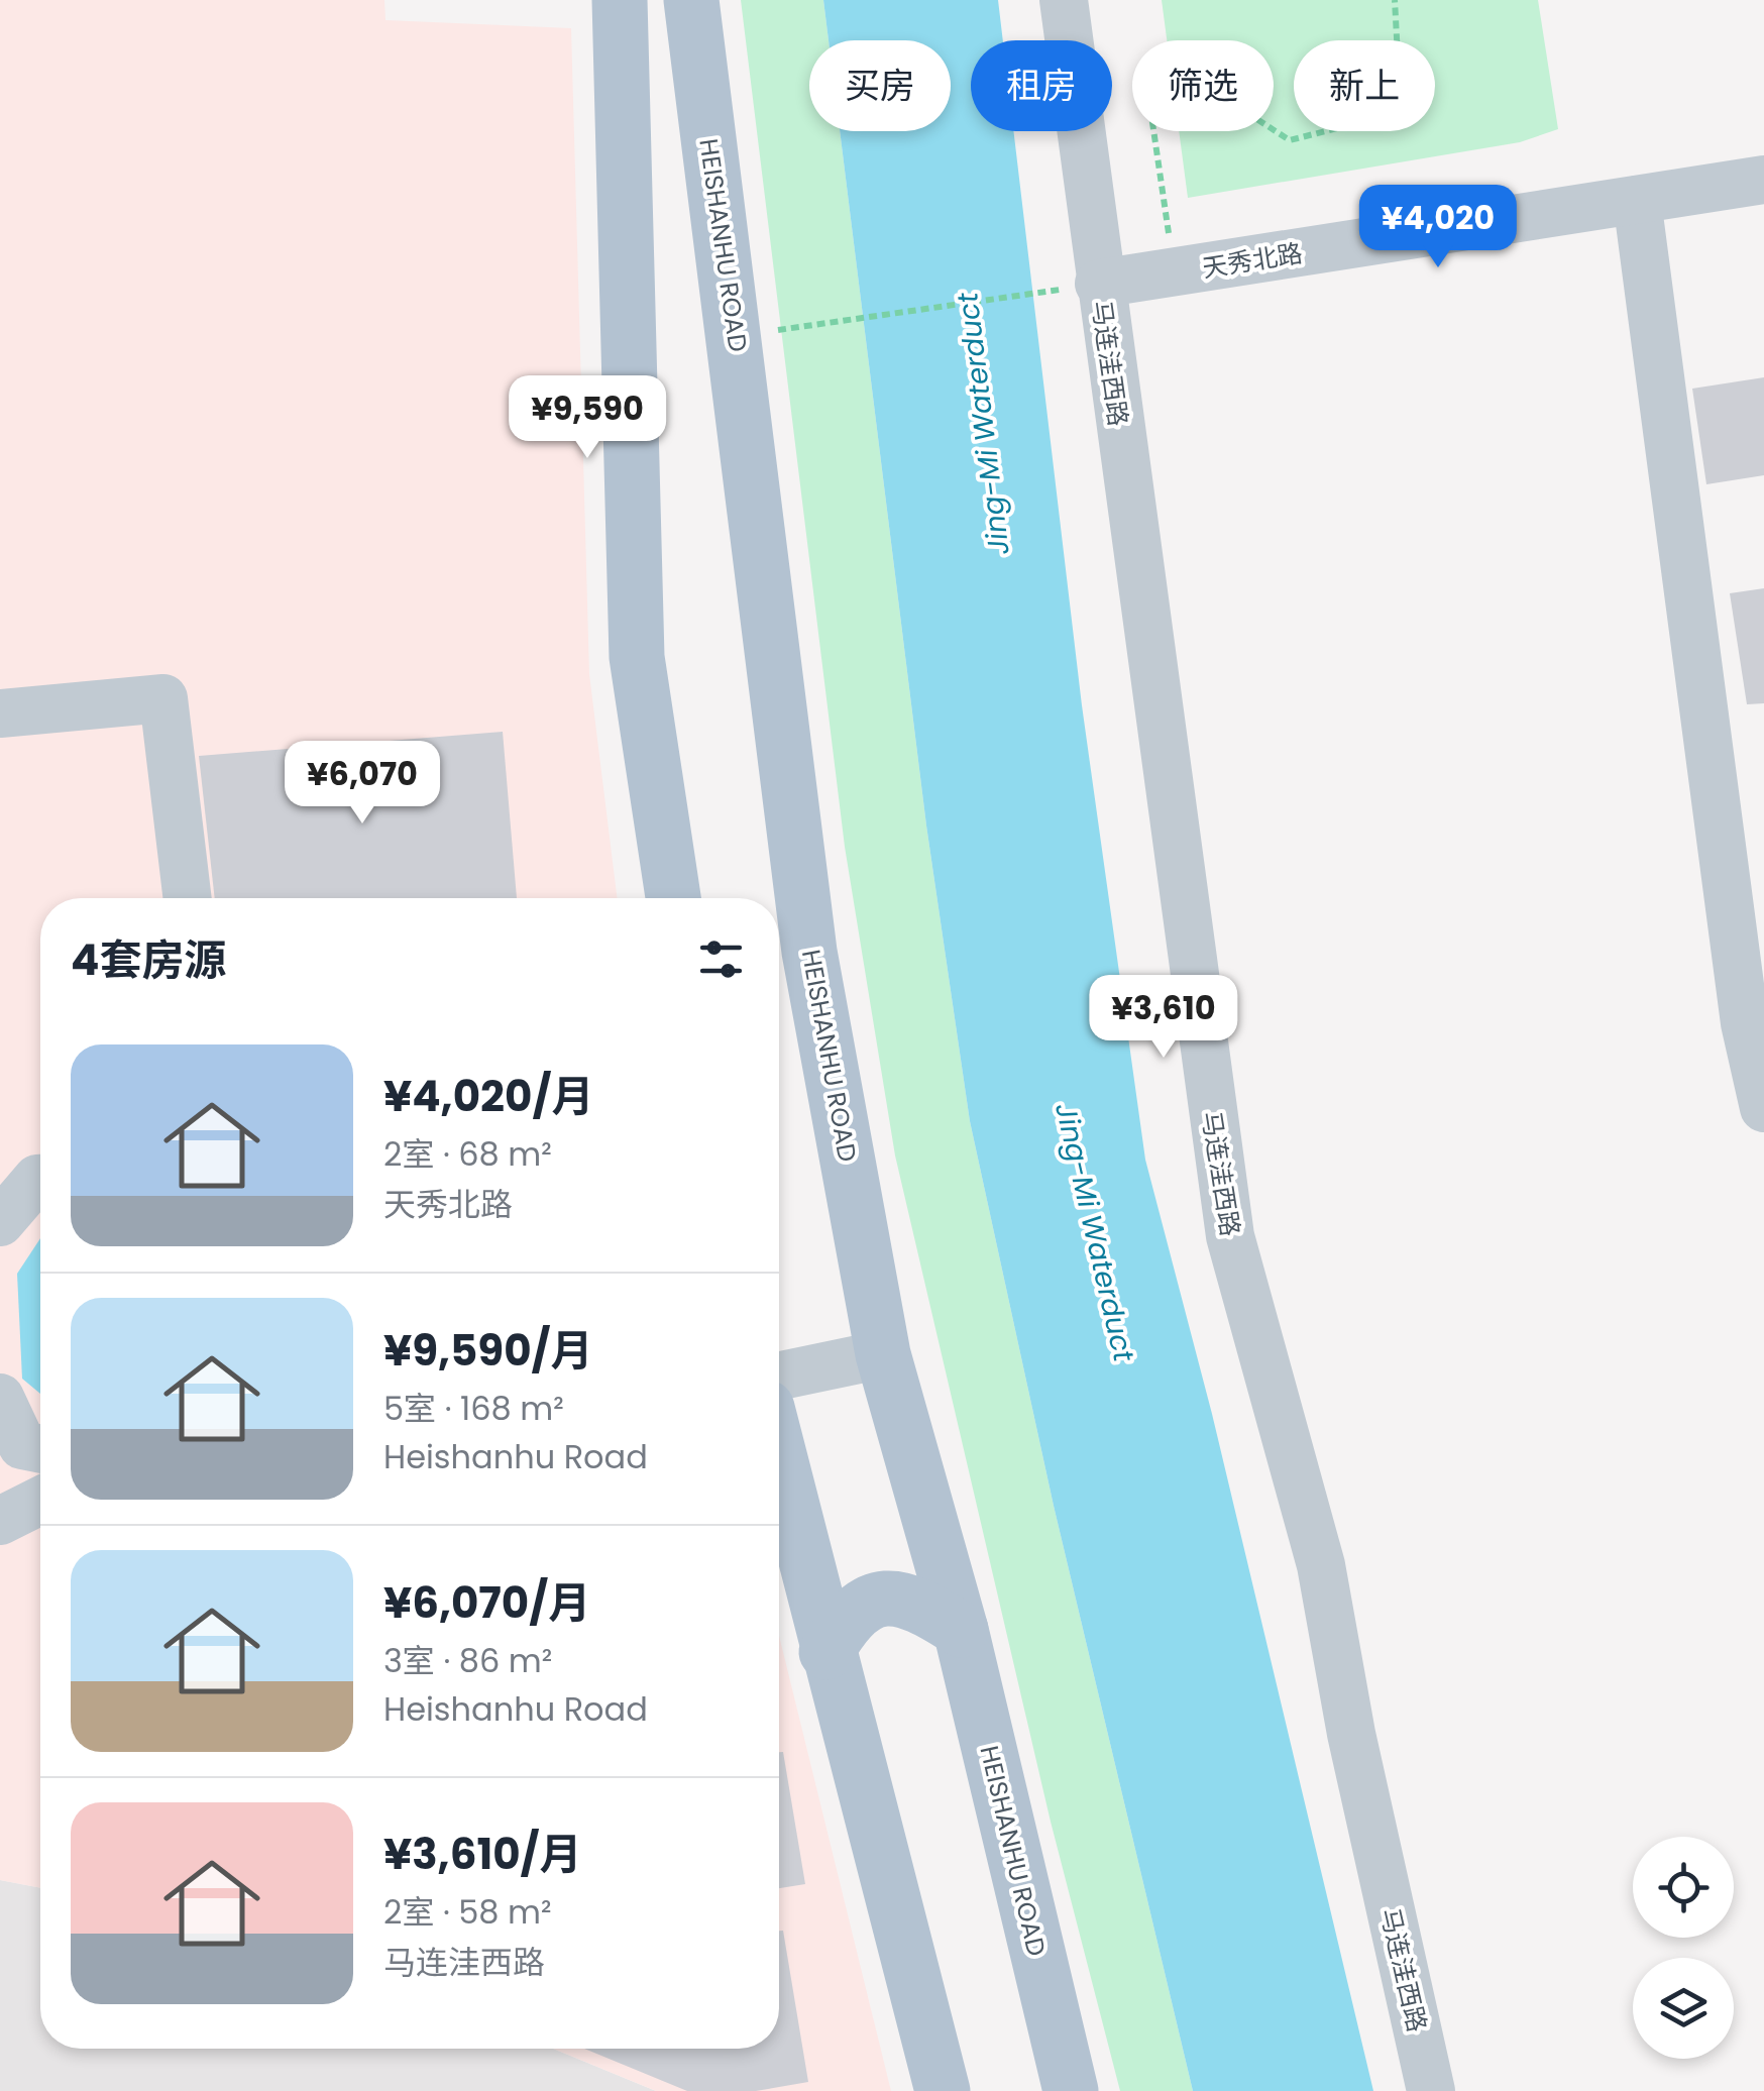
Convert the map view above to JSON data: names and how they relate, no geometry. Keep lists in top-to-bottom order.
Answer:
{
  "streets": {
    "main road": ["HEISHANHU ROAD"],
    "street": ["天秀北路", "马连洼西路"]
  },
  "crossings": [
    ["天秀北路", "马连洼西路"]
  ],
  "water": ["Jing-Mi Waterduct"],
  "page": {
    "chip": [
      "买房",
      "租房",
      "筛选",
      "新上"
    ],
    "price": [
      "¥4,020",
      "¥9,590",
      "¥6,070",
      "¥3,610"
    ],
    "heading": "4套房源",
    "list": [
      {
        "name": "¥4,020/月",
        "note": "2室 · 68 m² · 天秀北路"
      },
      {
        "name": "¥9,590/月",
        "note": "5室 · 168 m² · Heishanhu Road"
      },
      {
        "name": "¥6,070/月",
        "note": "3室 · 86 m² · Heishanhu Road"
      },
      {
        "name": "¥3,610/月",
        "note": "2室 · 58 m² · 马连洼西路"
      }
    ]
  }
}
